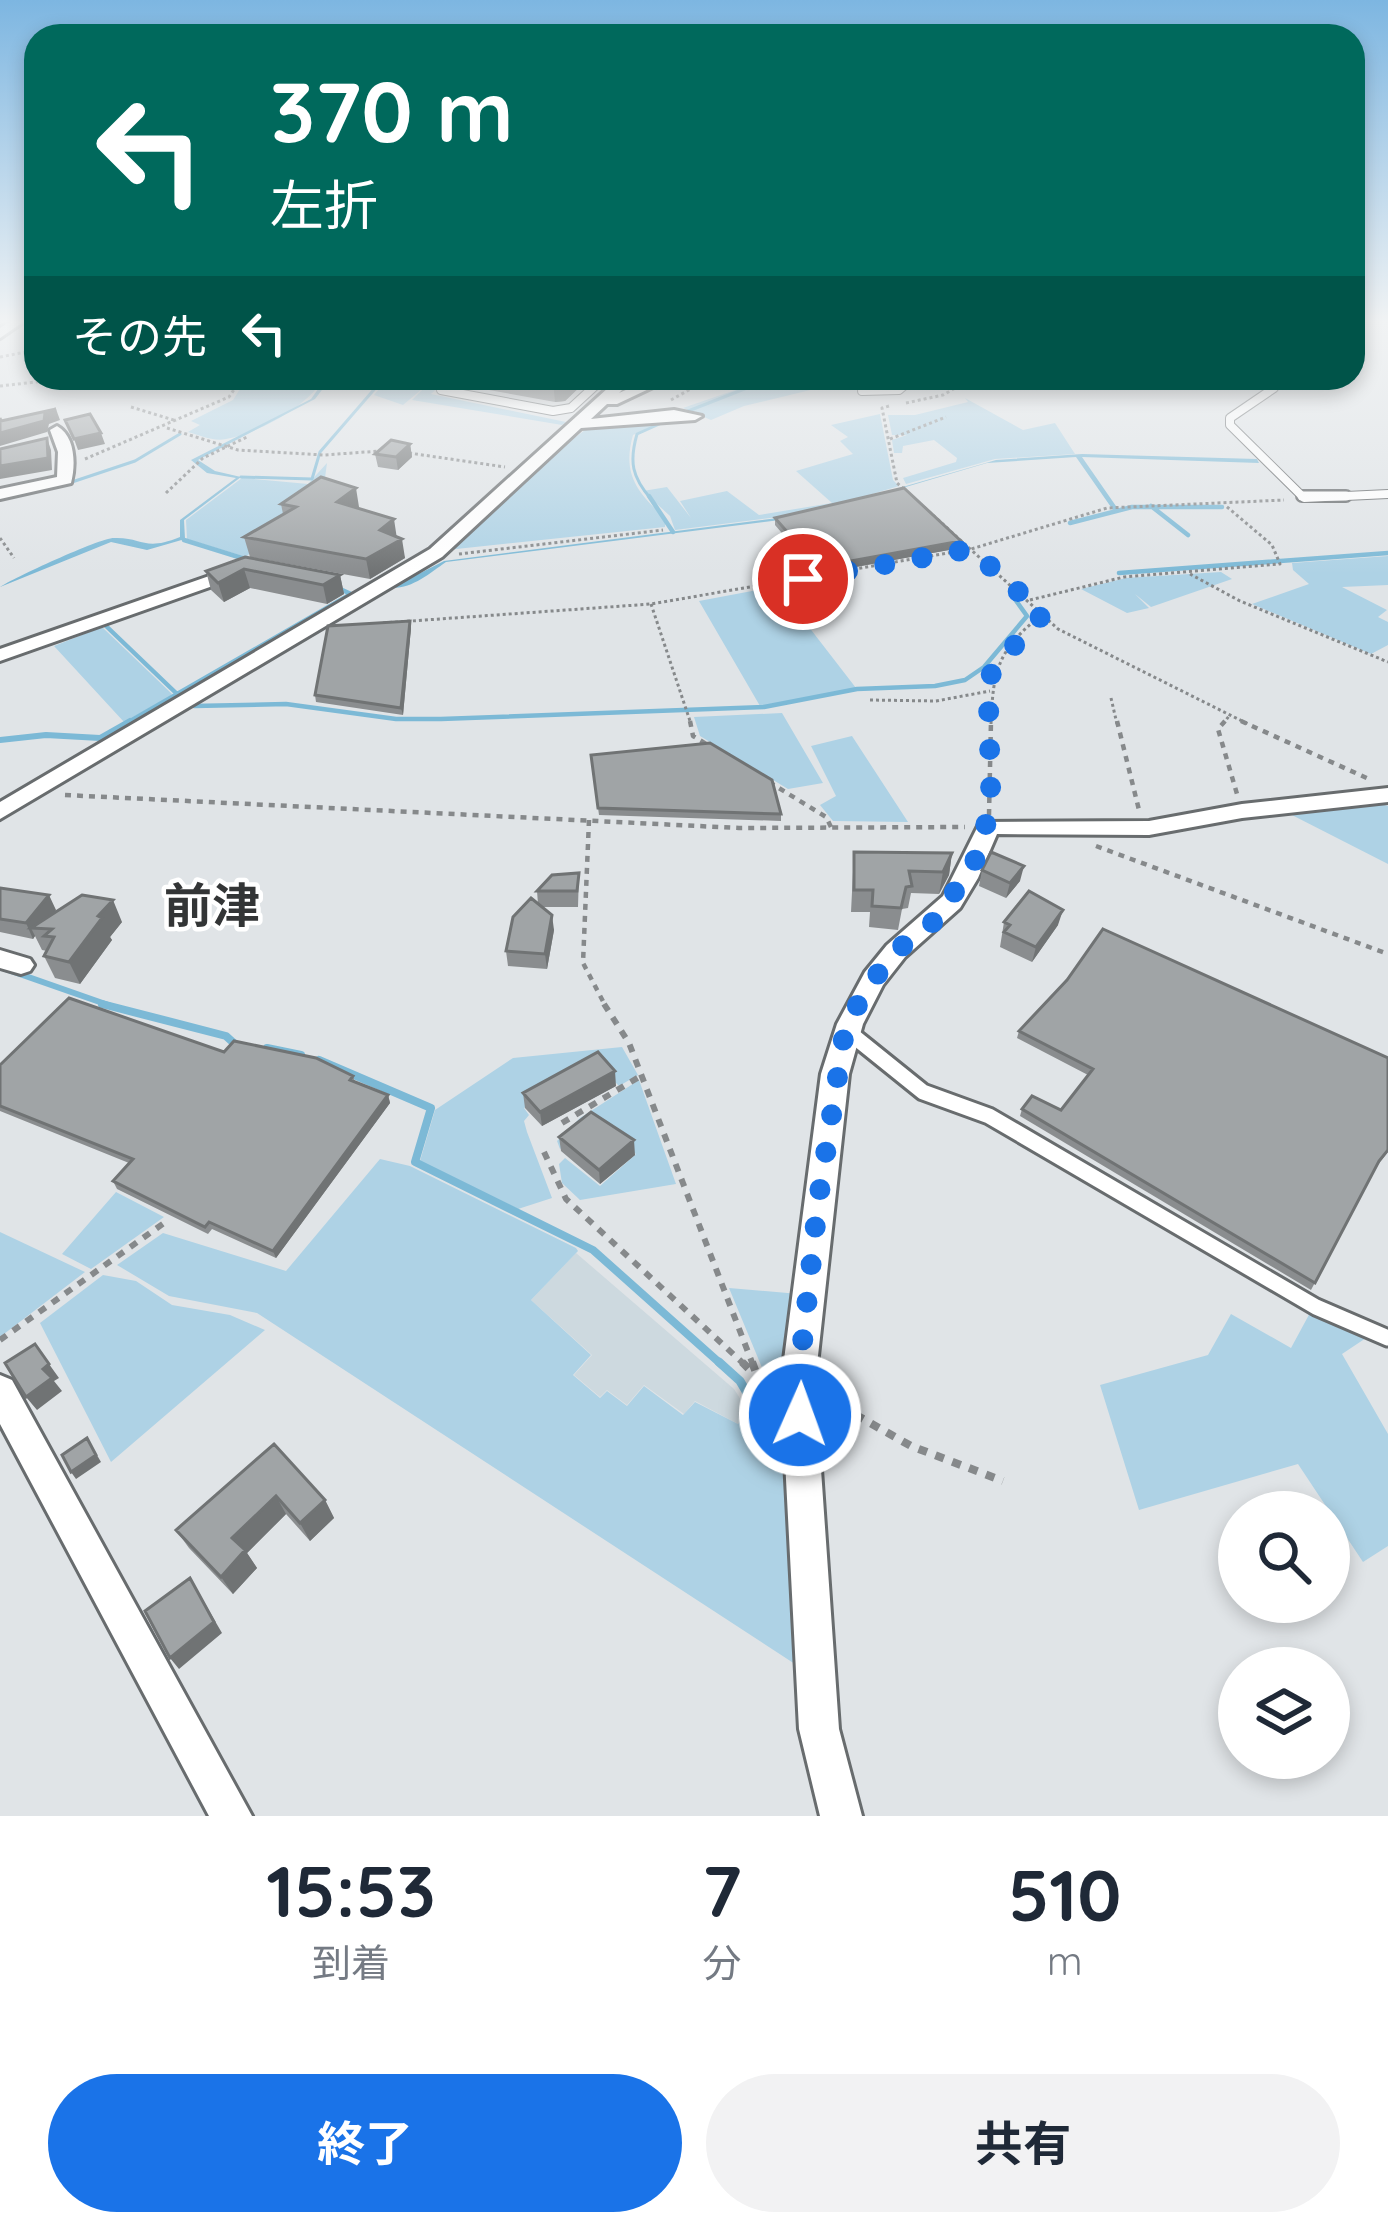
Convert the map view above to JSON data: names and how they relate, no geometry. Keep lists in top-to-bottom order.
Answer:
{
  "districts": ["前津"],
  "page": {
    "turn": ["370 m", "左折"],
    "then": "その先",
    "eta": [
      "15:53",
      "到着",
      "7",
      "分",
      "510",
      "m"
    ],
    "buttons": ["終了", "共有"]
  }
}
